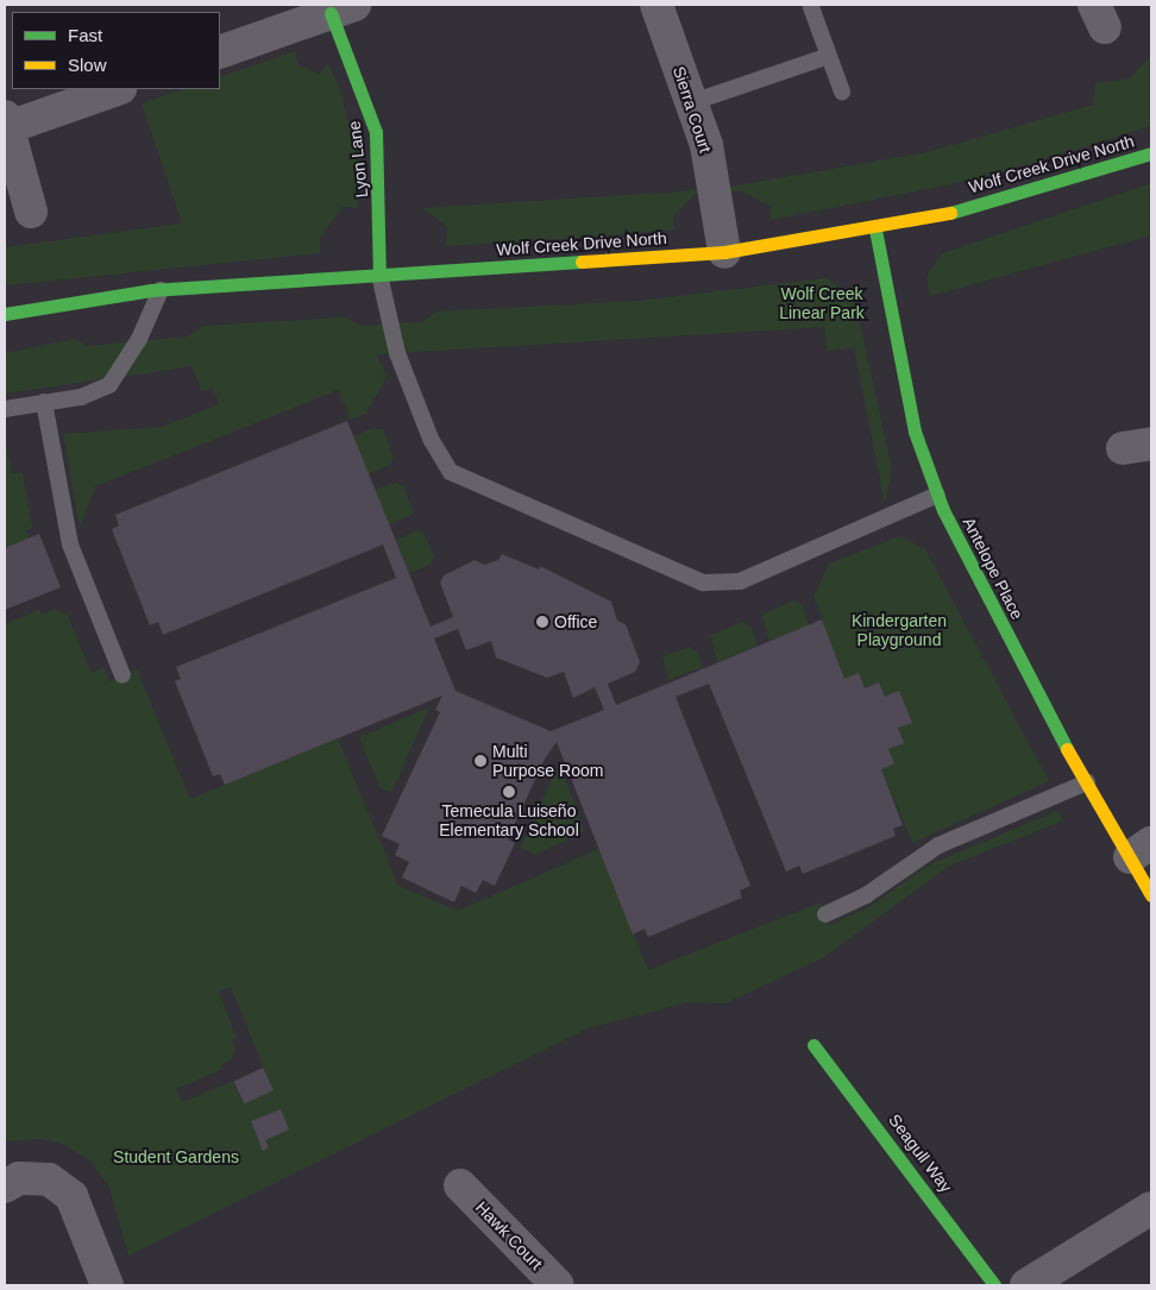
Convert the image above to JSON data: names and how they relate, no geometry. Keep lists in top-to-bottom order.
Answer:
{
  "streets": {
    "street": [
      "Sierra Court",
      "Lyon Lane",
      "Wolf Creek Drive North",
      "Antelope Place",
      "Seagull Way",
      "Hawk Court"
    ]
  },
  "crossings": [
    ["Sierra Court", "Wolf Creek Drive North"],
    ["Lyon Lane", "Wolf Creek Drive North"],
    ["Wolf Creek Drive North", "Antelope Place"]
  ],
  "parks": ["Wolf Creek Linear Park", "Kindergarten Playground", "Student Gardens"],
  "places": ["Office", "Multi Purpose Room", "Temecula Luiseño Elementary School"],
  "legend": ["Fast", "Slow"]
}
